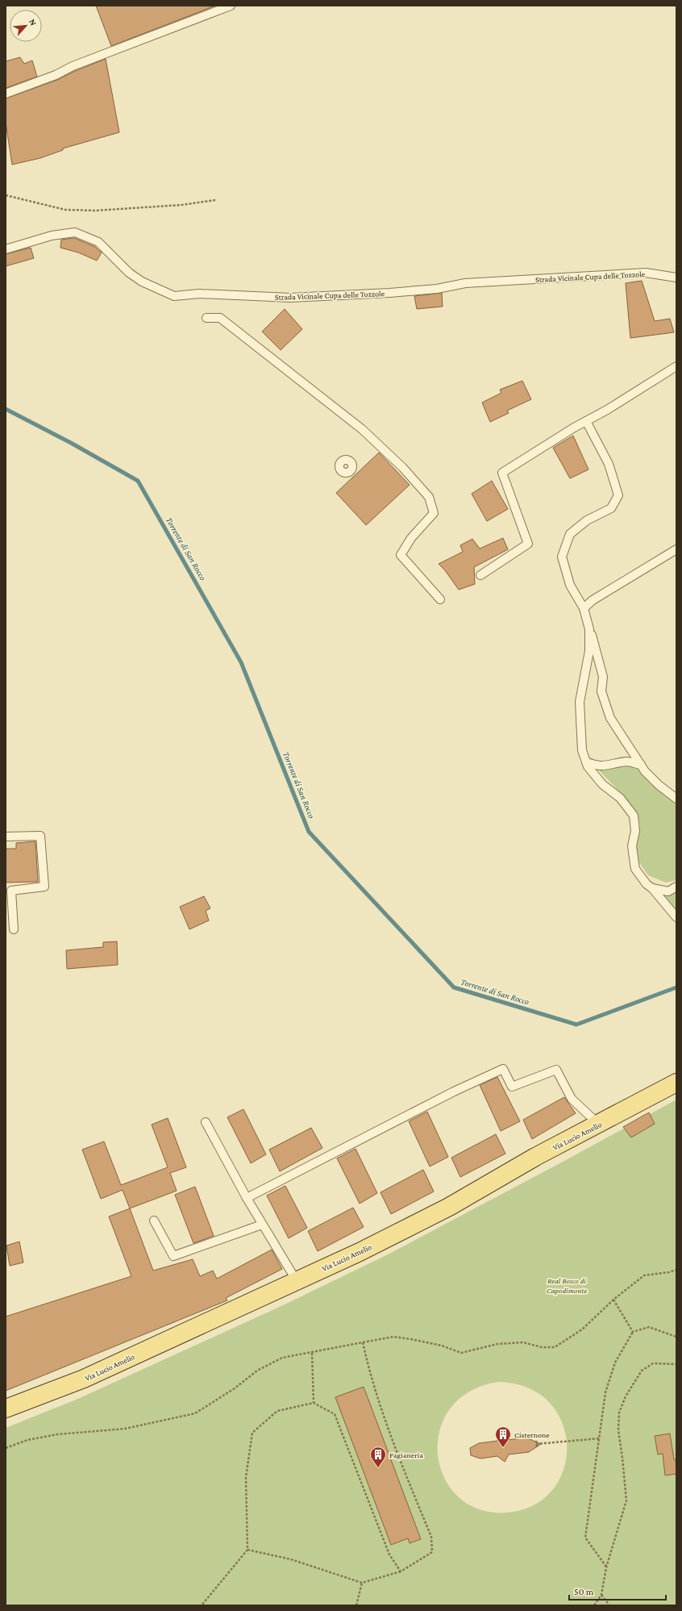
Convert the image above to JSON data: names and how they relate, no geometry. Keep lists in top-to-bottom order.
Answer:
{
  "streets": {
    "main road": ["Via Lucio Amelio"],
    "lane": ["Strada Vicinale Cupa delle Tozzole"]
  },
  "water": ["Torrente di San Rocco"],
  "parks": ["Real Bosco di Capodimonte"],
  "places": {
    "building": ["Cisternone", "Fagianeria"]
  },
  "scale_bar": "50 m",
  "north": "top right"
}
